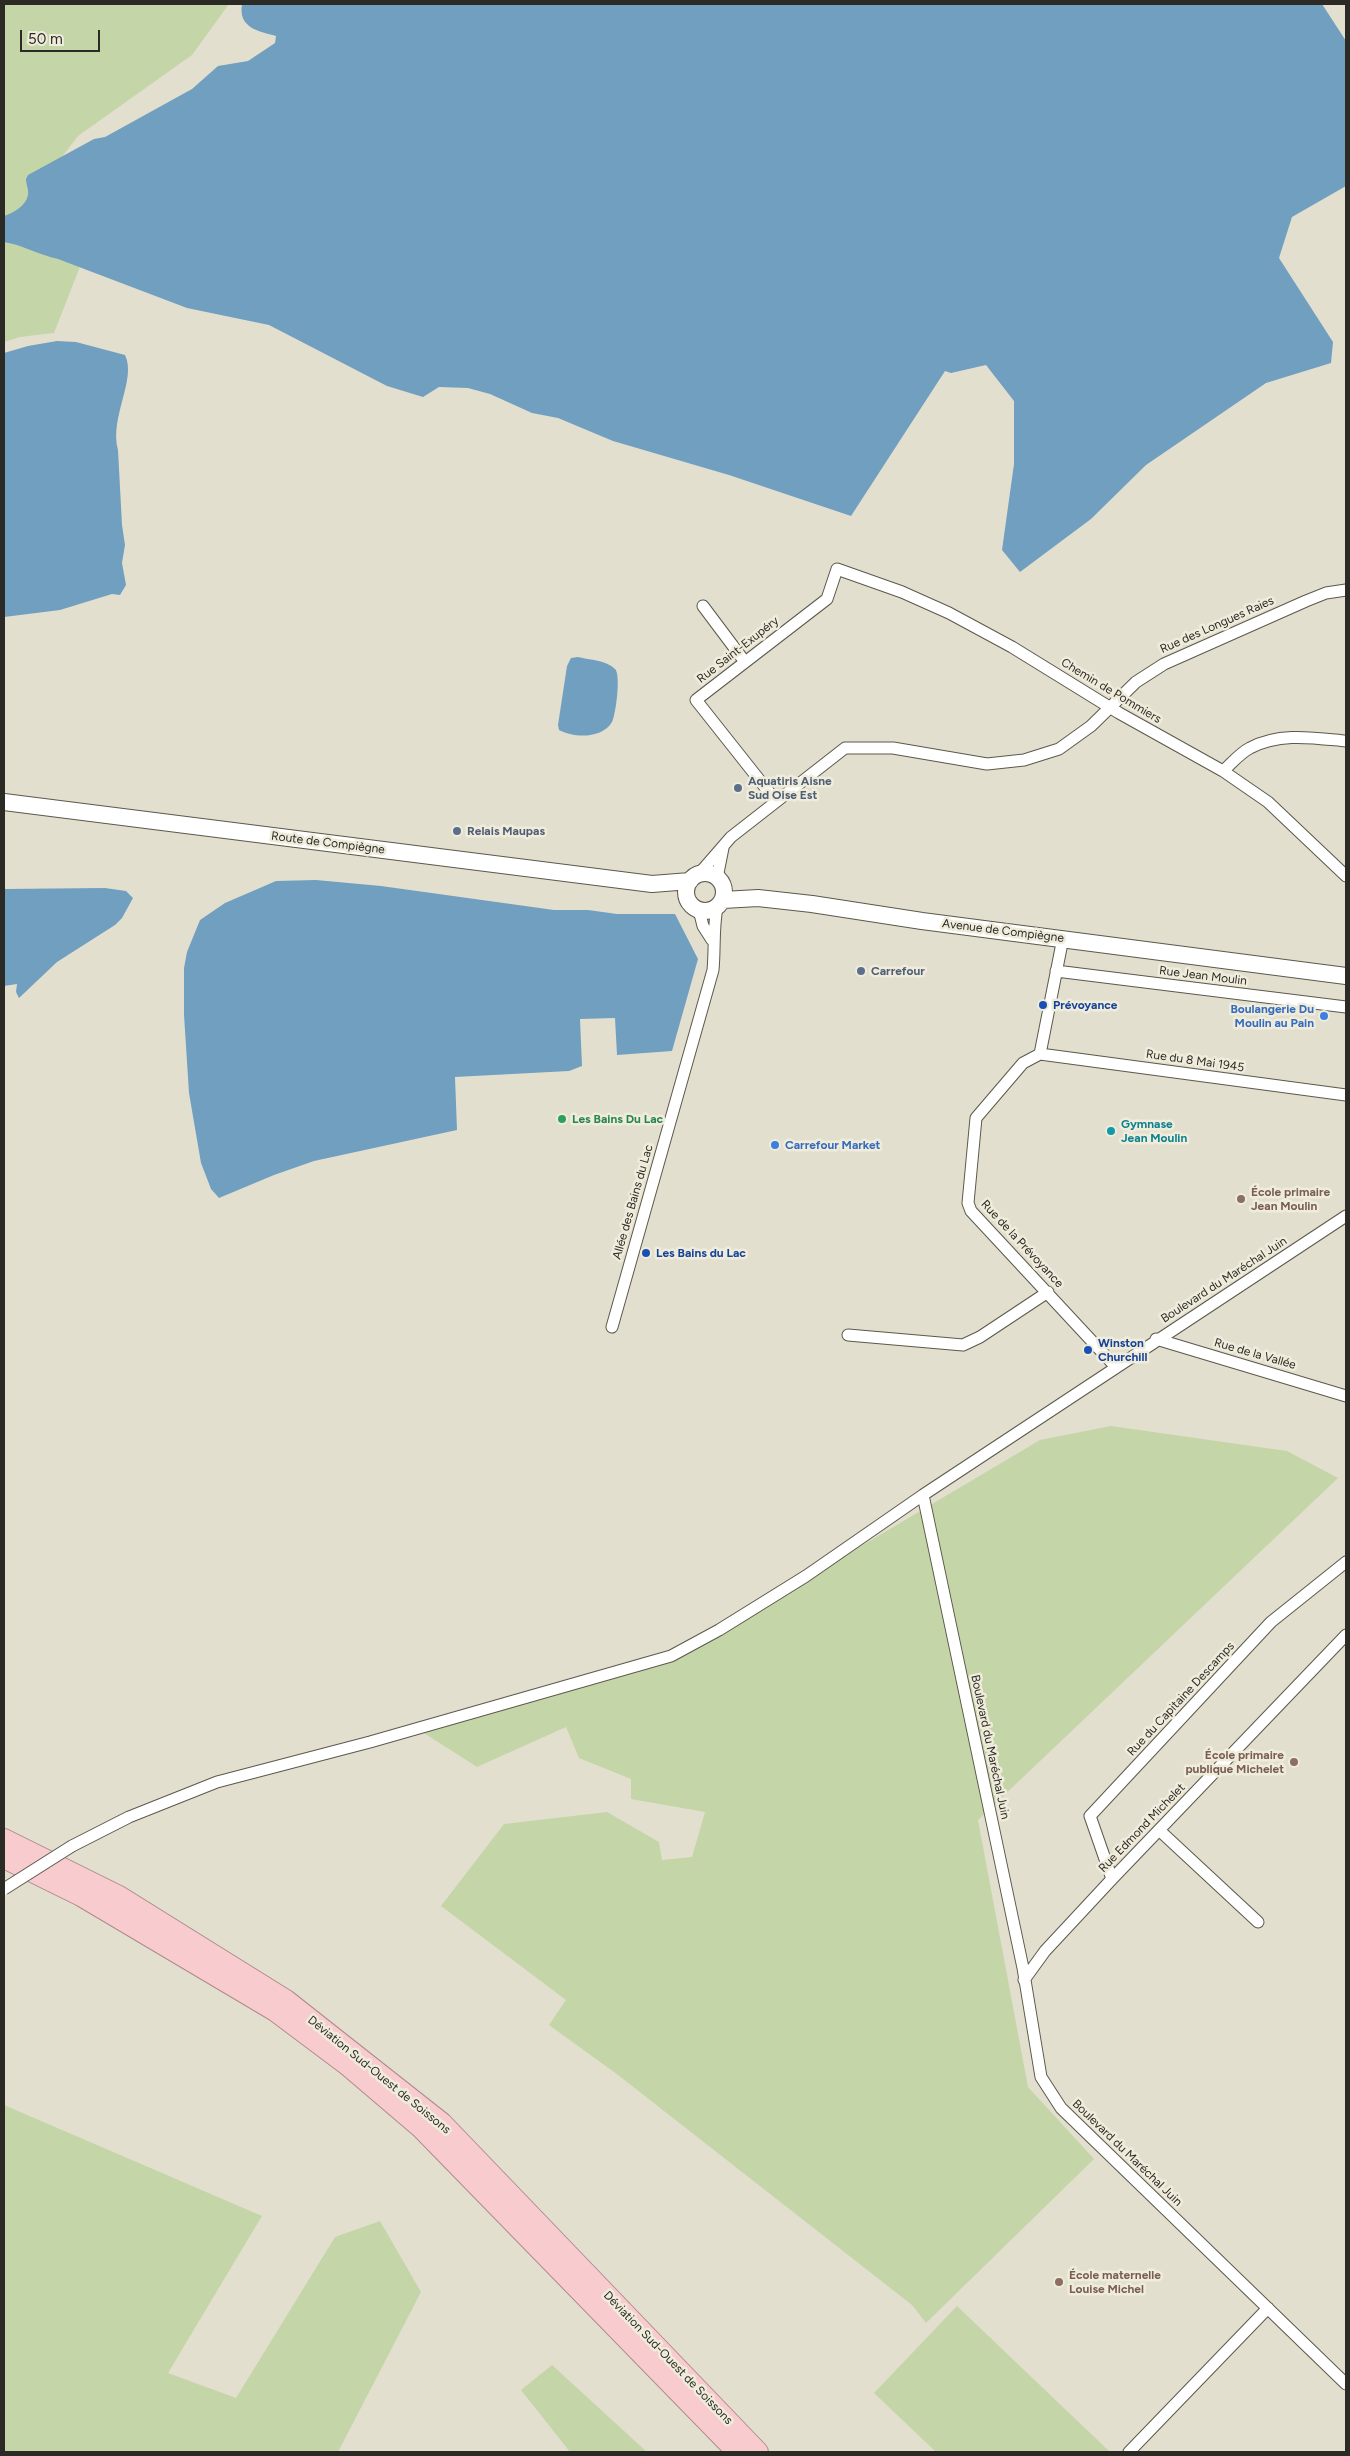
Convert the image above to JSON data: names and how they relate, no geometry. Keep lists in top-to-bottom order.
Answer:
{
  "streets": {
    "highway": ["Déviation Sud-Ouest de Soissons"],
    "main road": ["Route de Compiègne", "Avenue de Compiègne"],
    "street": [
      "Rue des Longues Raies",
      "Rue Saint-Exupéry",
      "Chemin de Pommiers",
      "Rue Jean Moulin",
      "Rue du 8 Mai 1945",
      "Allée des Bains du Lac",
      "Rue de la Prévoyance",
      "Boulevard du Maréchal Juin",
      "Rue de la Vallée",
      "Rue du Capitaine Descamps",
      "Rue Edmond Michelet"
    ]
  },
  "crossings": [
    ["Rue des Longues Raies", "Rue Saint-Exupéry"],
    ["Rue des Longues Raies", "Chemin de Pommiers"],
    ["Rue des Longues Raies", "Avenue de Compiègne"],
    ["Rue des Longues Raies", "Allée des Bains du Lac"],
    ["Rue Saint-Exupéry", "Chemin de Pommiers"],
    ["Avenue de Compiègne", "Allée des Bains du Lac"],
    ["Rue du 8 Mai 1945", "Rue de la Prévoyance"],
    ["Rue de la Prévoyance", "Boulevard du Maréchal Juin"],
    ["Boulevard du Maréchal Juin", "Rue de la Vallée"],
    ["Boulevard du Maréchal Juin", "Rue Edmond Michelet"],
    ["Rue du Capitaine Descamps", "Rue Edmond Michelet"]
  ],
  "places": [
    "Aquatiris Aisne Sud Oise Est",
    "Relais Maupas",
    "Carrefour",
    "Prévoyance",
    "Boulangerie Du Moulin au Pain",
    "Les Bains Du Lac",
    "Gymnase Jean Moulin",
    "Carrefour Market",
    "École primaire Jean Moulin",
    "Les Bains du Lac",
    "Winston Churchill",
    "École primaire publique Michelet",
    "École maternelle Louise Michel"
  ],
  "scale_bar": "50 m"
}
